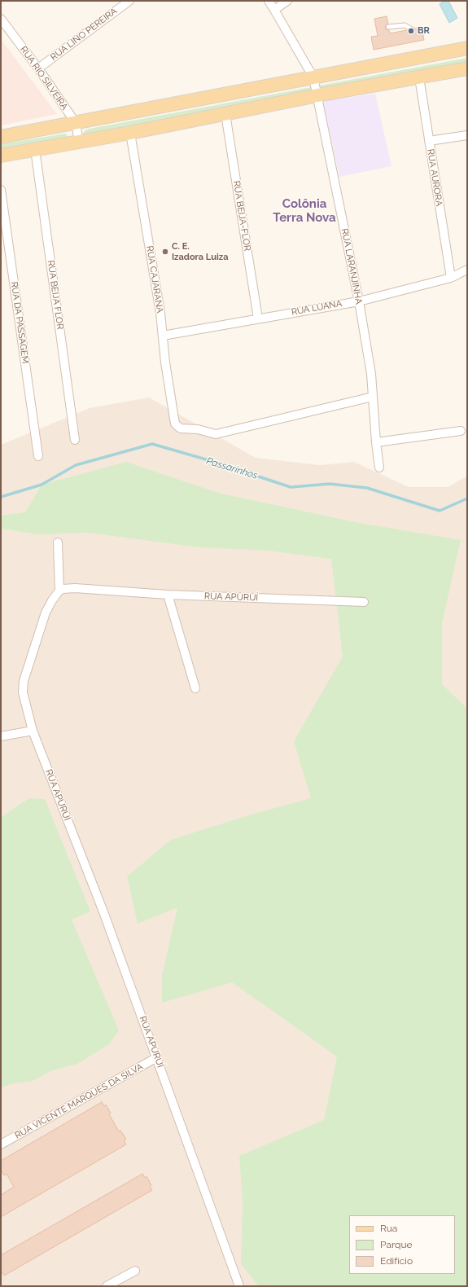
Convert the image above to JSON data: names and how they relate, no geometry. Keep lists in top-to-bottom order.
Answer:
{
  "streets": {
    "street": [
      "RUA LINO PEREIRA",
      "RUA RIO SILVEIRA",
      "RUA AURORA",
      "RUA BEIJA-FLOR",
      "RUA LARANJINHA",
      "RUA CAJARANA",
      "RUA BEIJA FLOR",
      "RUA LUANA",
      "RUA DA PASSAGEM",
      "RUA APURUÍ",
      "RUA VICENTE MARQUES DA SILVA"
    ]
  },
  "crossings": [
    ["RUA LINO PEREIRA", "RUA RIO SILVEIRA"],
    ["RUA AURORA", "RUA LUANA"],
    ["RUA BEIJA-FLOR", "RUA LUANA"],
    ["RUA LARANJINHA", "RUA CAJARANA"],
    ["RUA LARANJINHA", "RUA LUANA"],
    ["RUA CAJARANA", "RUA LUANA"],
    ["RUA APURUÍ", "RUA VICENTE MARQUES DA SILVA"]
  ],
  "districts": ["Colônia Terra Nova"],
  "water": ["Passarinhos"],
  "places": ["BR", "C. E. Izadora Luiza"],
  "legend": ["Rua", "Parque", "Edifício"]
}
